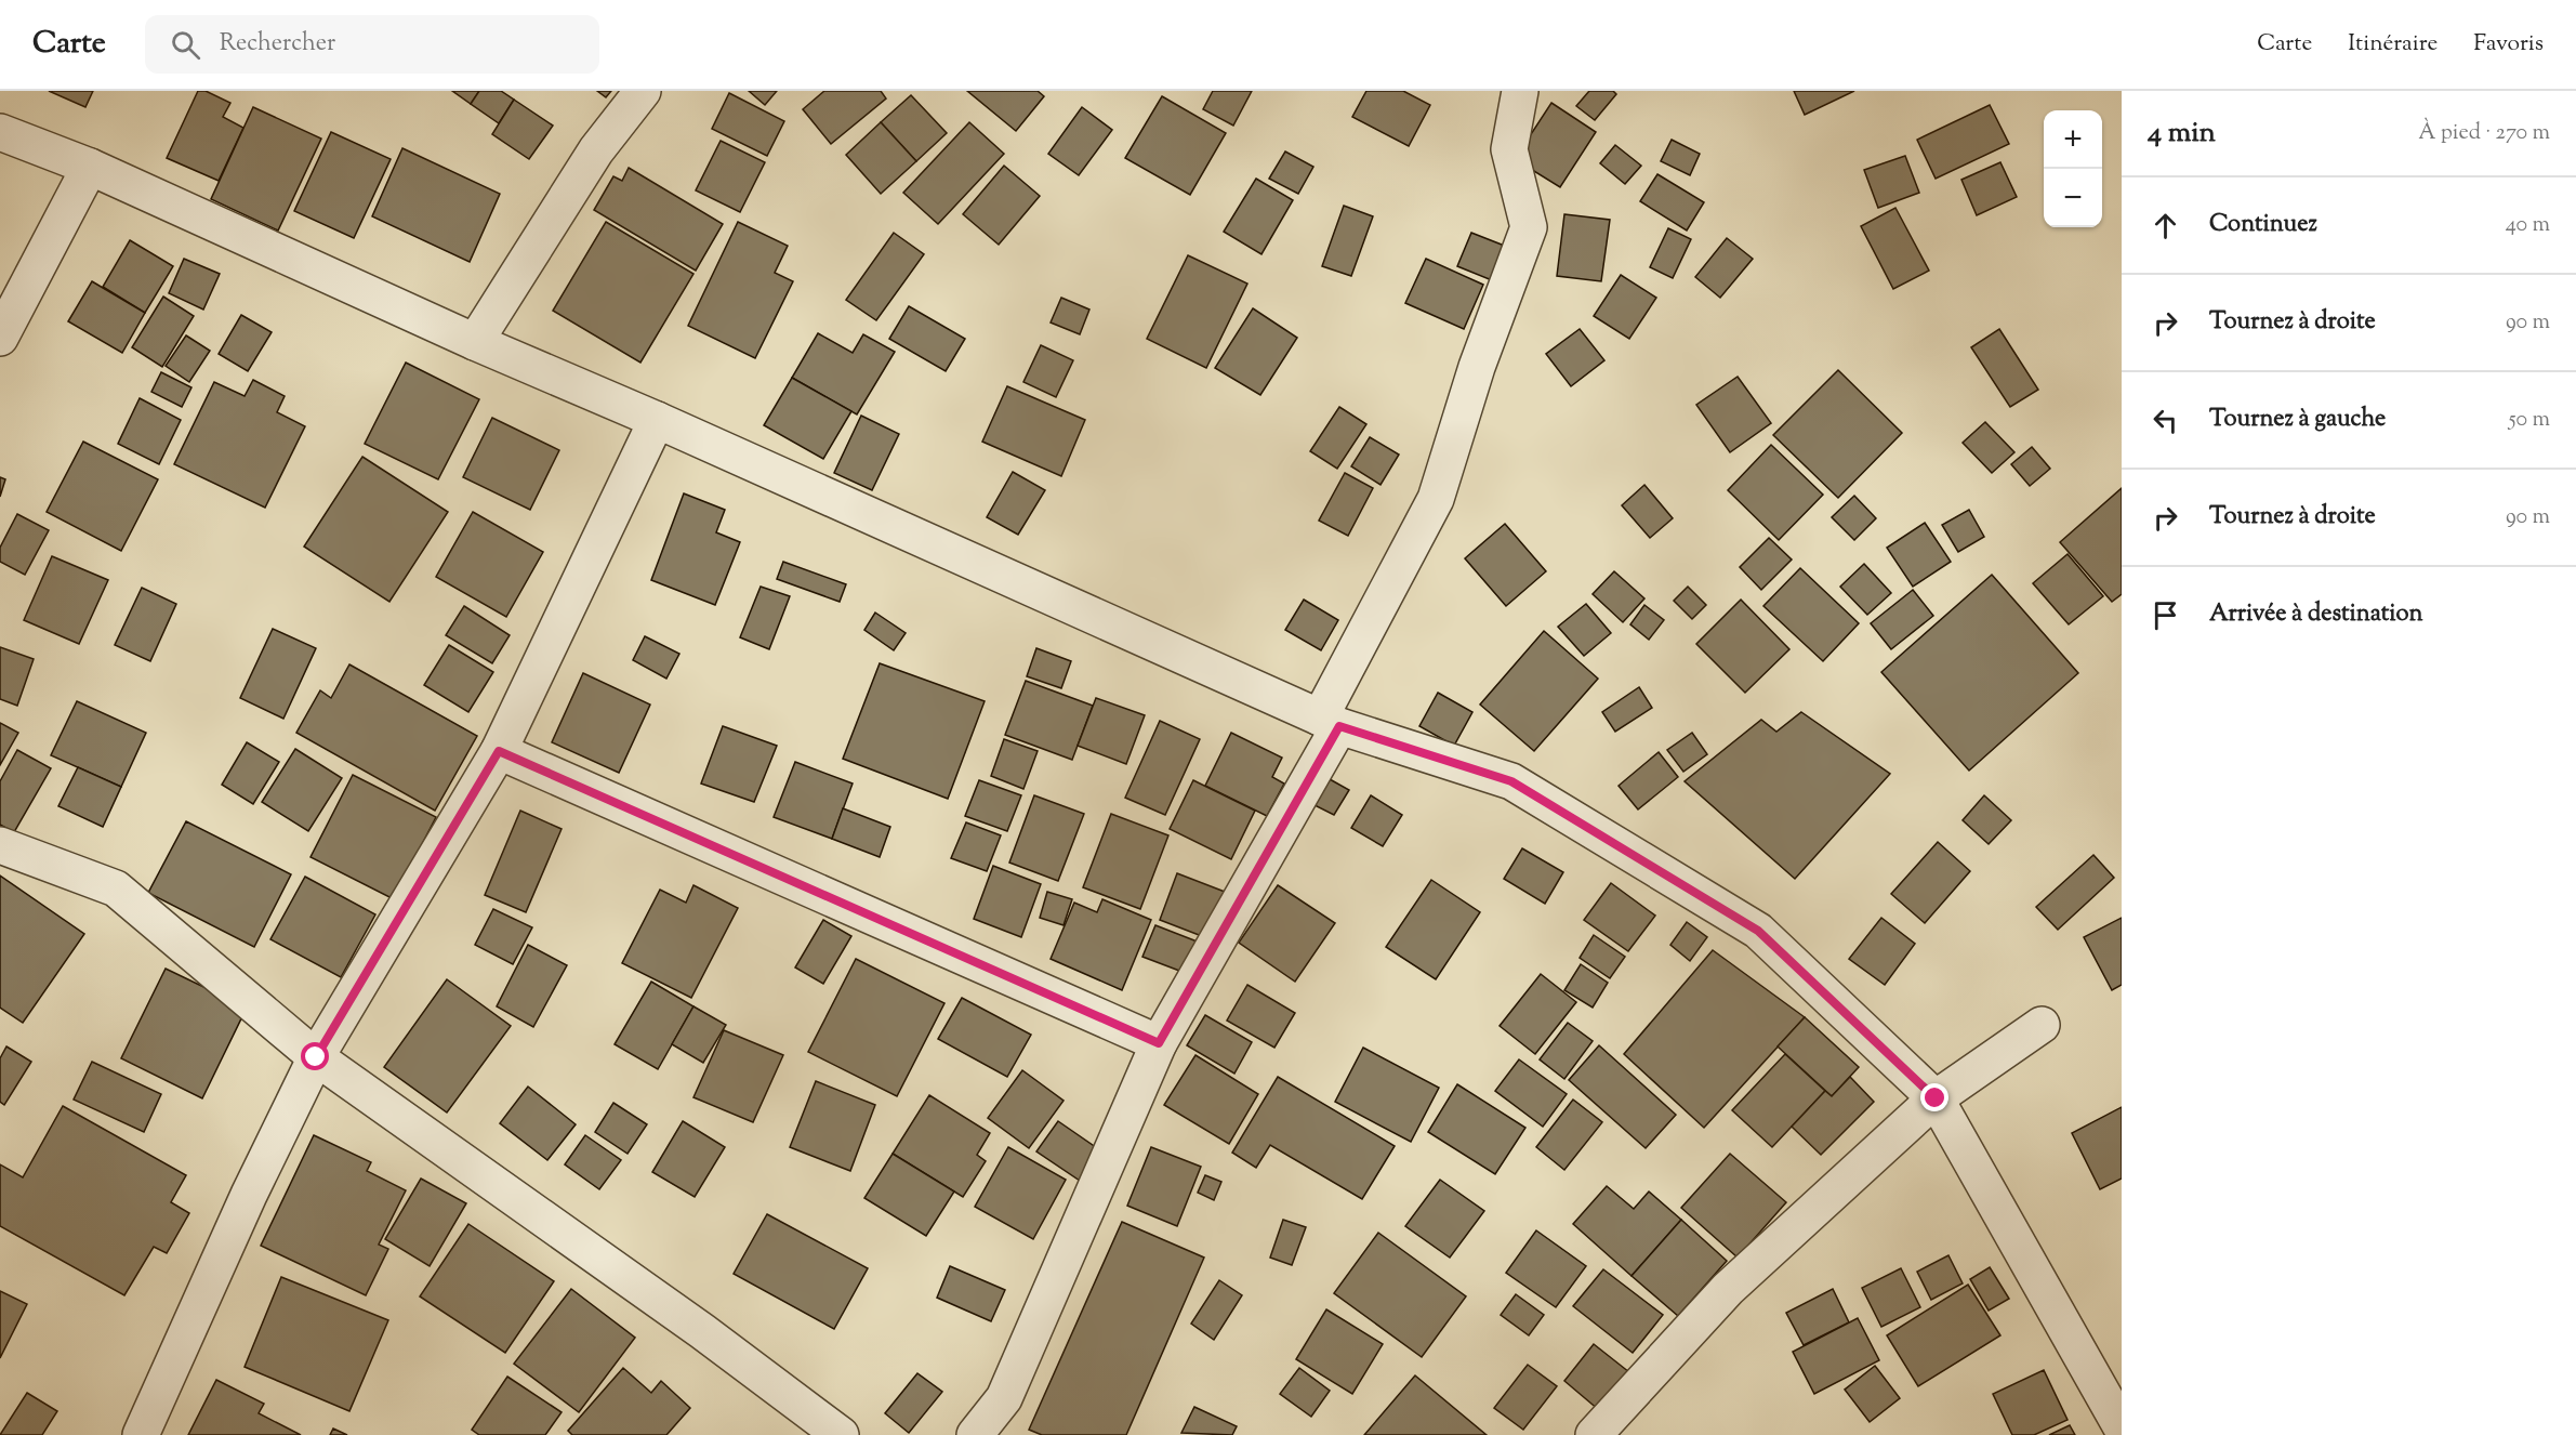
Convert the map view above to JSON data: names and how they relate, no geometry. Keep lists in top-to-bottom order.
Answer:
{
  "page": {
    "header": "Carte",
    "search": "Rechercher",
    "nav": ["Carte", "Itinéraire", "Favoris"],
    "heading": ["4 min", "À pied · 270 m"],
    "map_buttons": ["+", "−"],
    "list": [
      ["Continuez", "40 m"],
      ["Tournez à droite", "90 m"],
      ["Tournez à gauche", "50 m"],
      ["Tournez à droite", "90 m"],
      "Arrivée à destination"
    ]
  }
}
